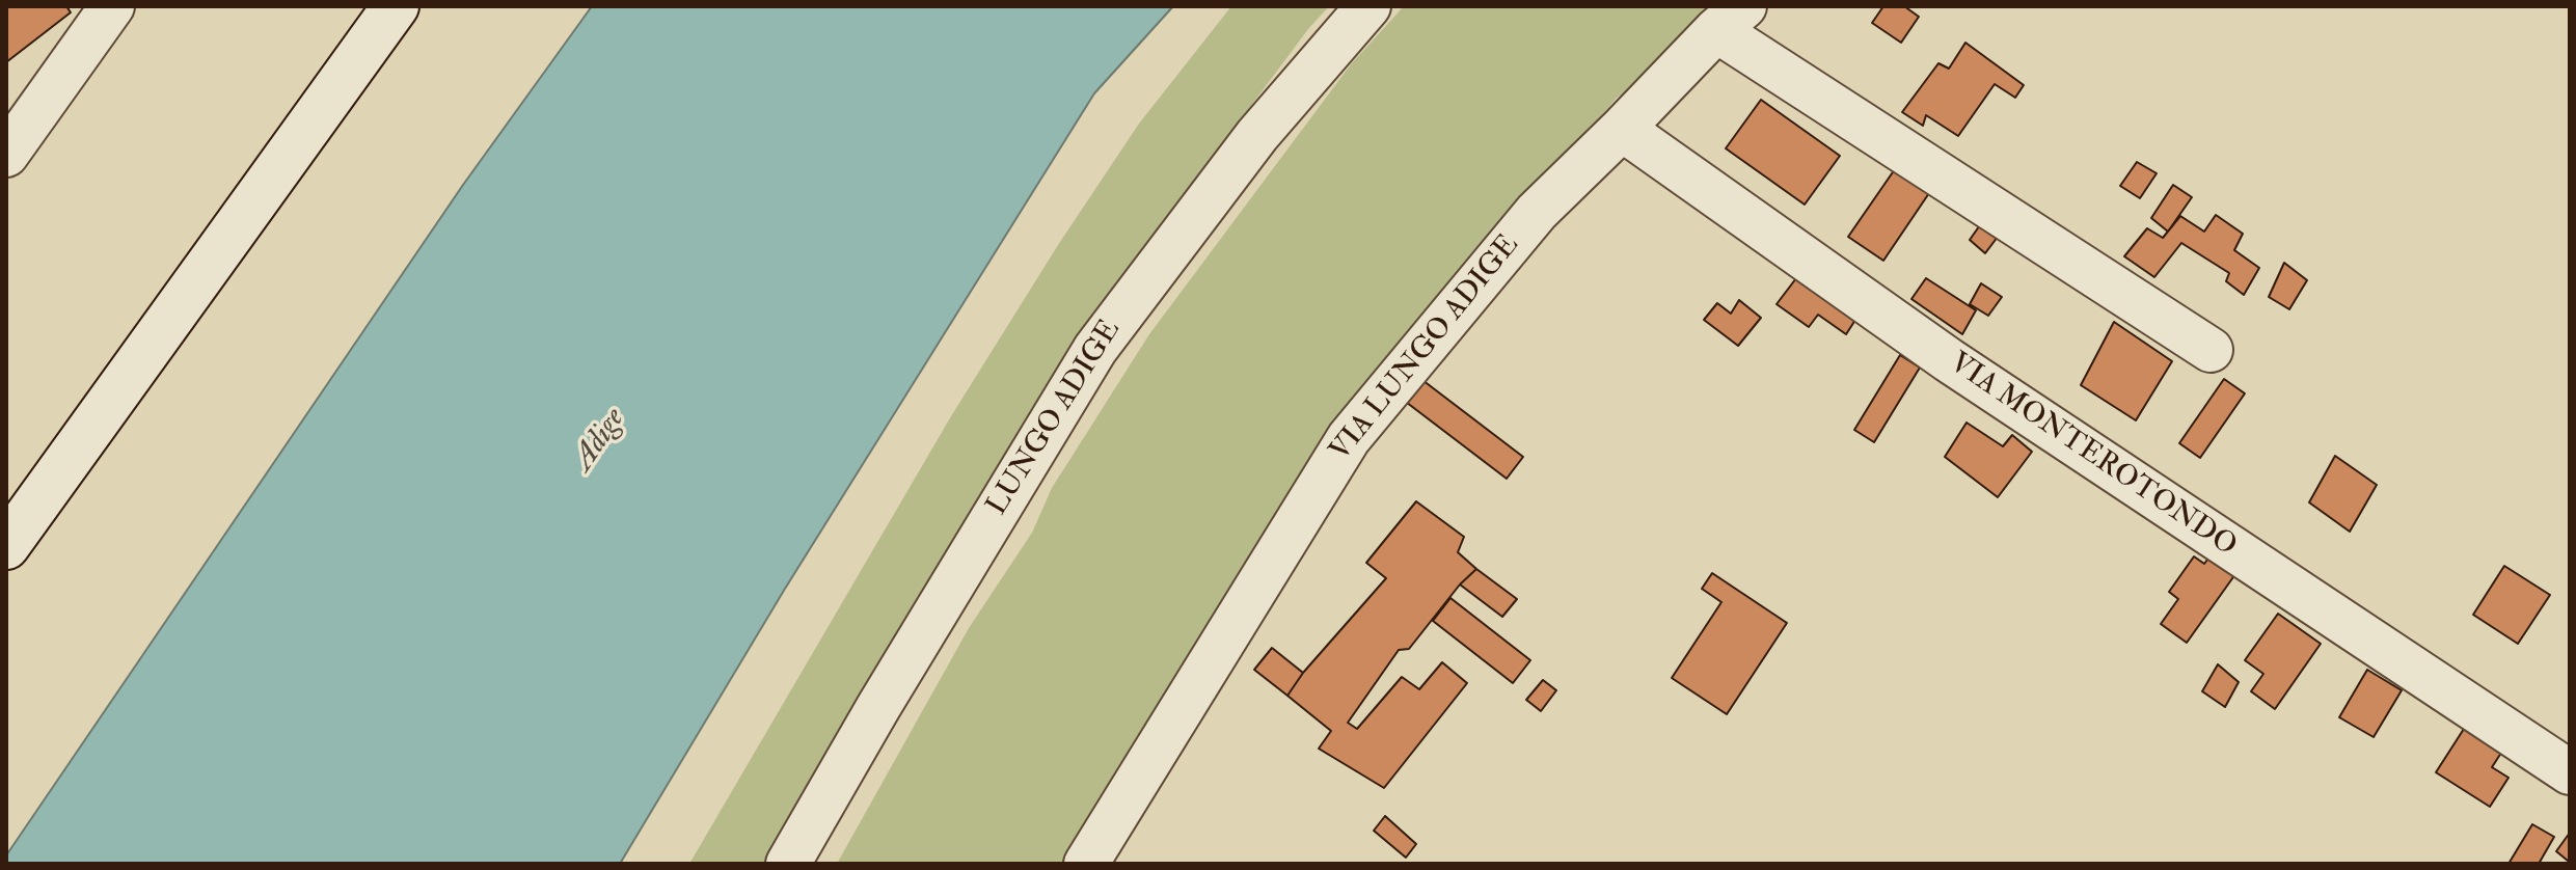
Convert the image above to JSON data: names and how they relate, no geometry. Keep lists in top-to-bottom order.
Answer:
{
  "streets": {
    "street": ["VIA LUNGO ADIGE", "LUNGO ADIGE", "VIA MONTEROTONDO"]
  },
  "crossings": [
    ["VIA LUNGO ADIGE", "VIA MONTEROTONDO"]
  ],
  "water": ["Adige"]
}
